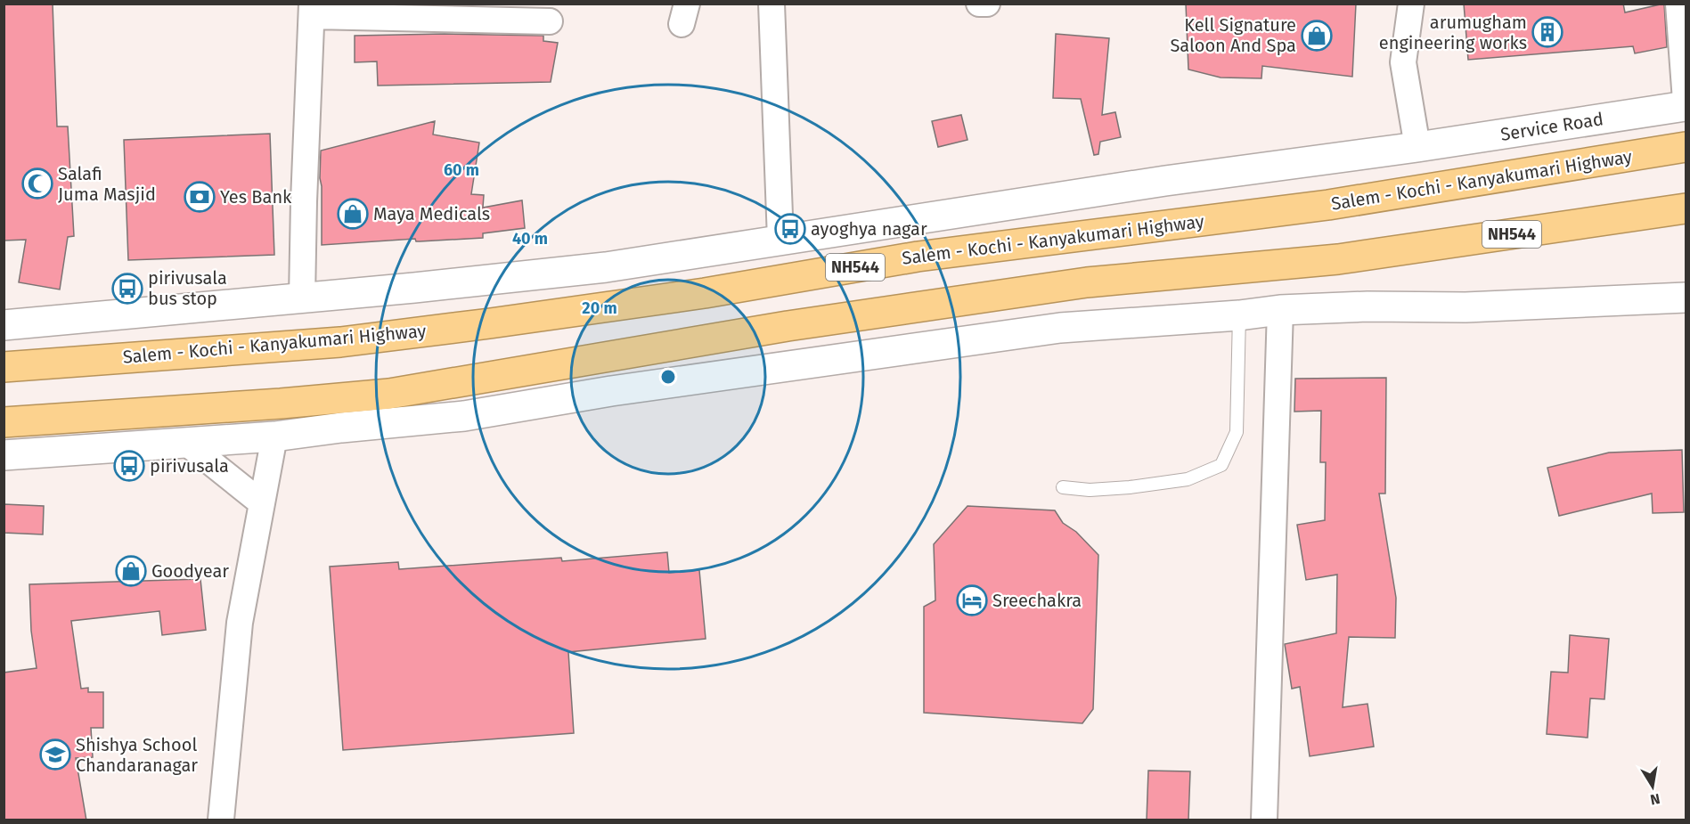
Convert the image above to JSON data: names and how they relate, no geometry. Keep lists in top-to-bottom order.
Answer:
{
  "streets": {
    "highway": ["Salem - Kochi - Kanyakumari Highway", "NH544"],
    "street": ["Service Road"]
  },
  "places": {
    "building": ["arumugham engineering works"],
    "shop": ["Kell Signature Saloon And Spa", "Maya Medicals", "Goodyear"],
    "mosque": ["Salafi Juma Masjid"],
    "bank": ["Yes Bank"],
    "bus stop": ["ayoghya nagar", "pirivusala bus stop", "pirivusala"],
    "hotel": ["Sreechakra"],
    "school or university": ["Shishya School Chandaranagar"]
  },
  "north": "bottom",
  "rings": ["60 m", "40 m", "20 m"]
}
